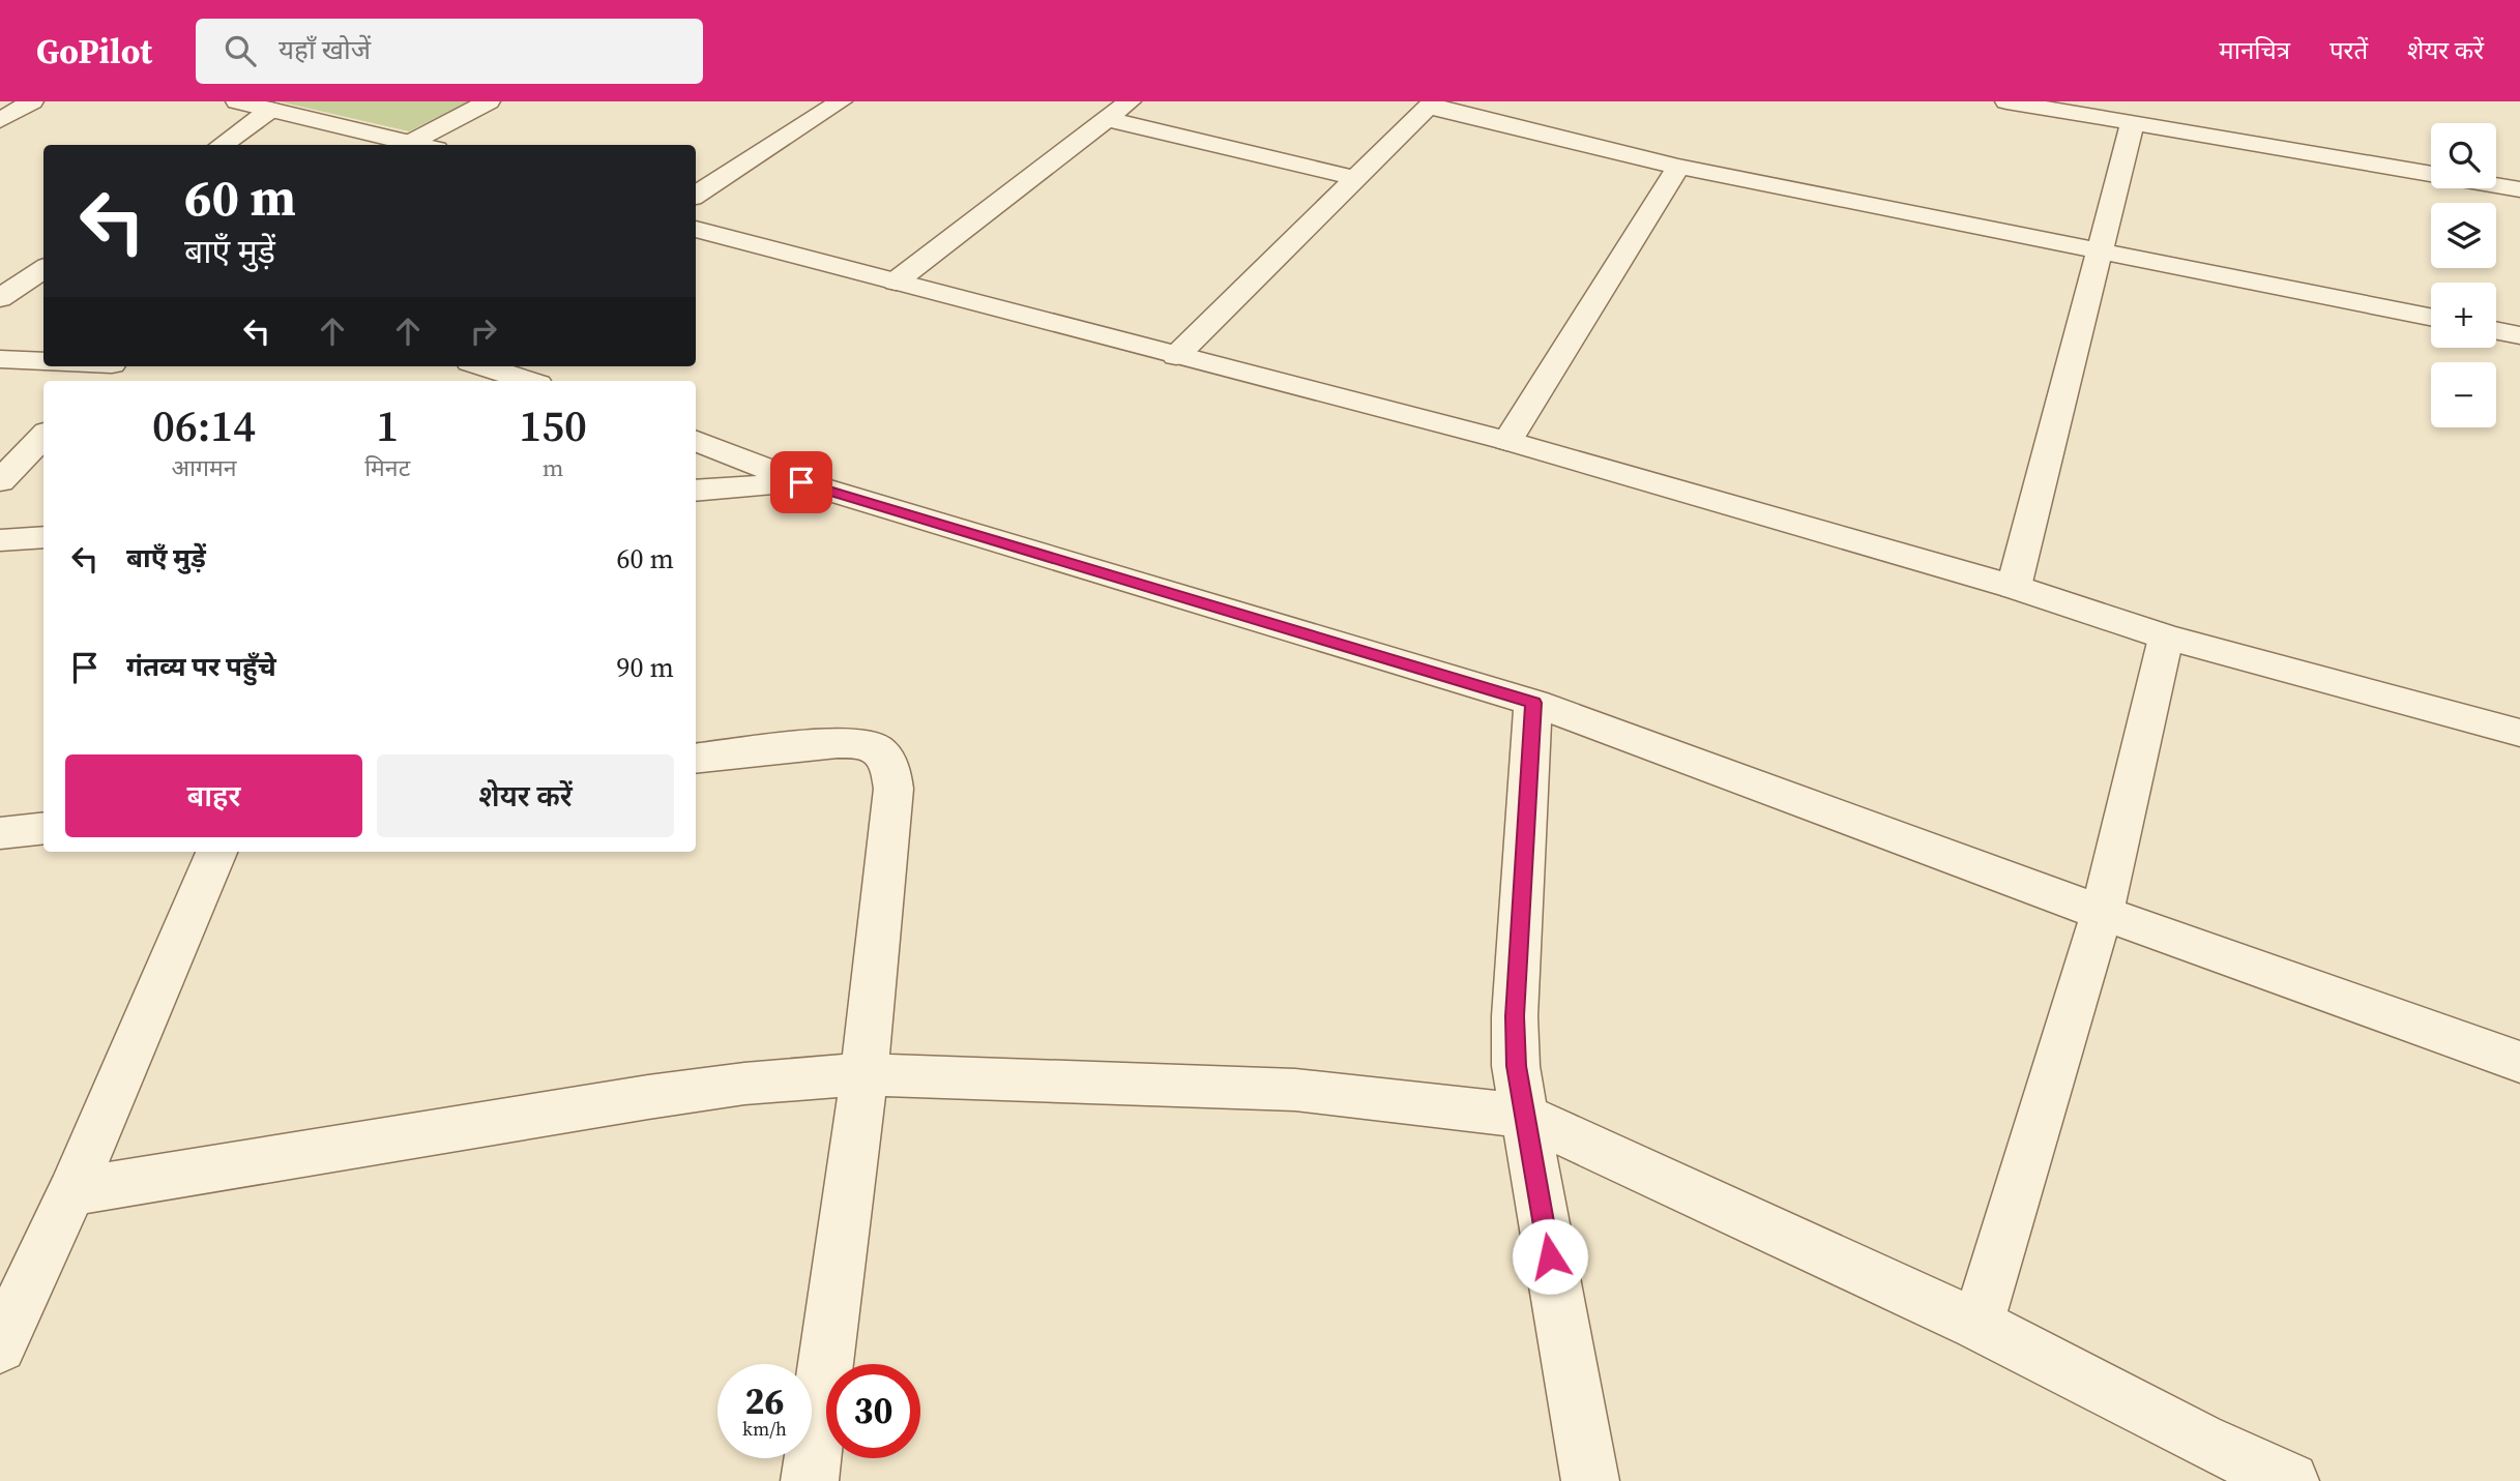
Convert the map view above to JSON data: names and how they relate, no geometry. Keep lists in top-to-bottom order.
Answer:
{
  "page": {
    "header": "GoPilot",
    "search": "यहाँ खोजें",
    "nav": ["मानचित्र", "परतें", "शेयर करें"],
    "map_buttons": ["+", "−"],
    "turn": ["60 m", "बाएँ मुड़ें"],
    "eta": [
      "06:14",
      "आगमन",
      "1",
      "मिनट",
      "150",
      "m"
    ],
    "list": [
      {
        "name": "बाएँ मुड़ें",
        "value": "60 m"
      },
      {
        "name": "गंतव्य पर पहुँचे",
        "value": "90 m"
      }
    ],
    "buttons": ["बाहर", "शेयर करें"],
    "speed": "26 km/h",
    "limit": "30"
  }
}
